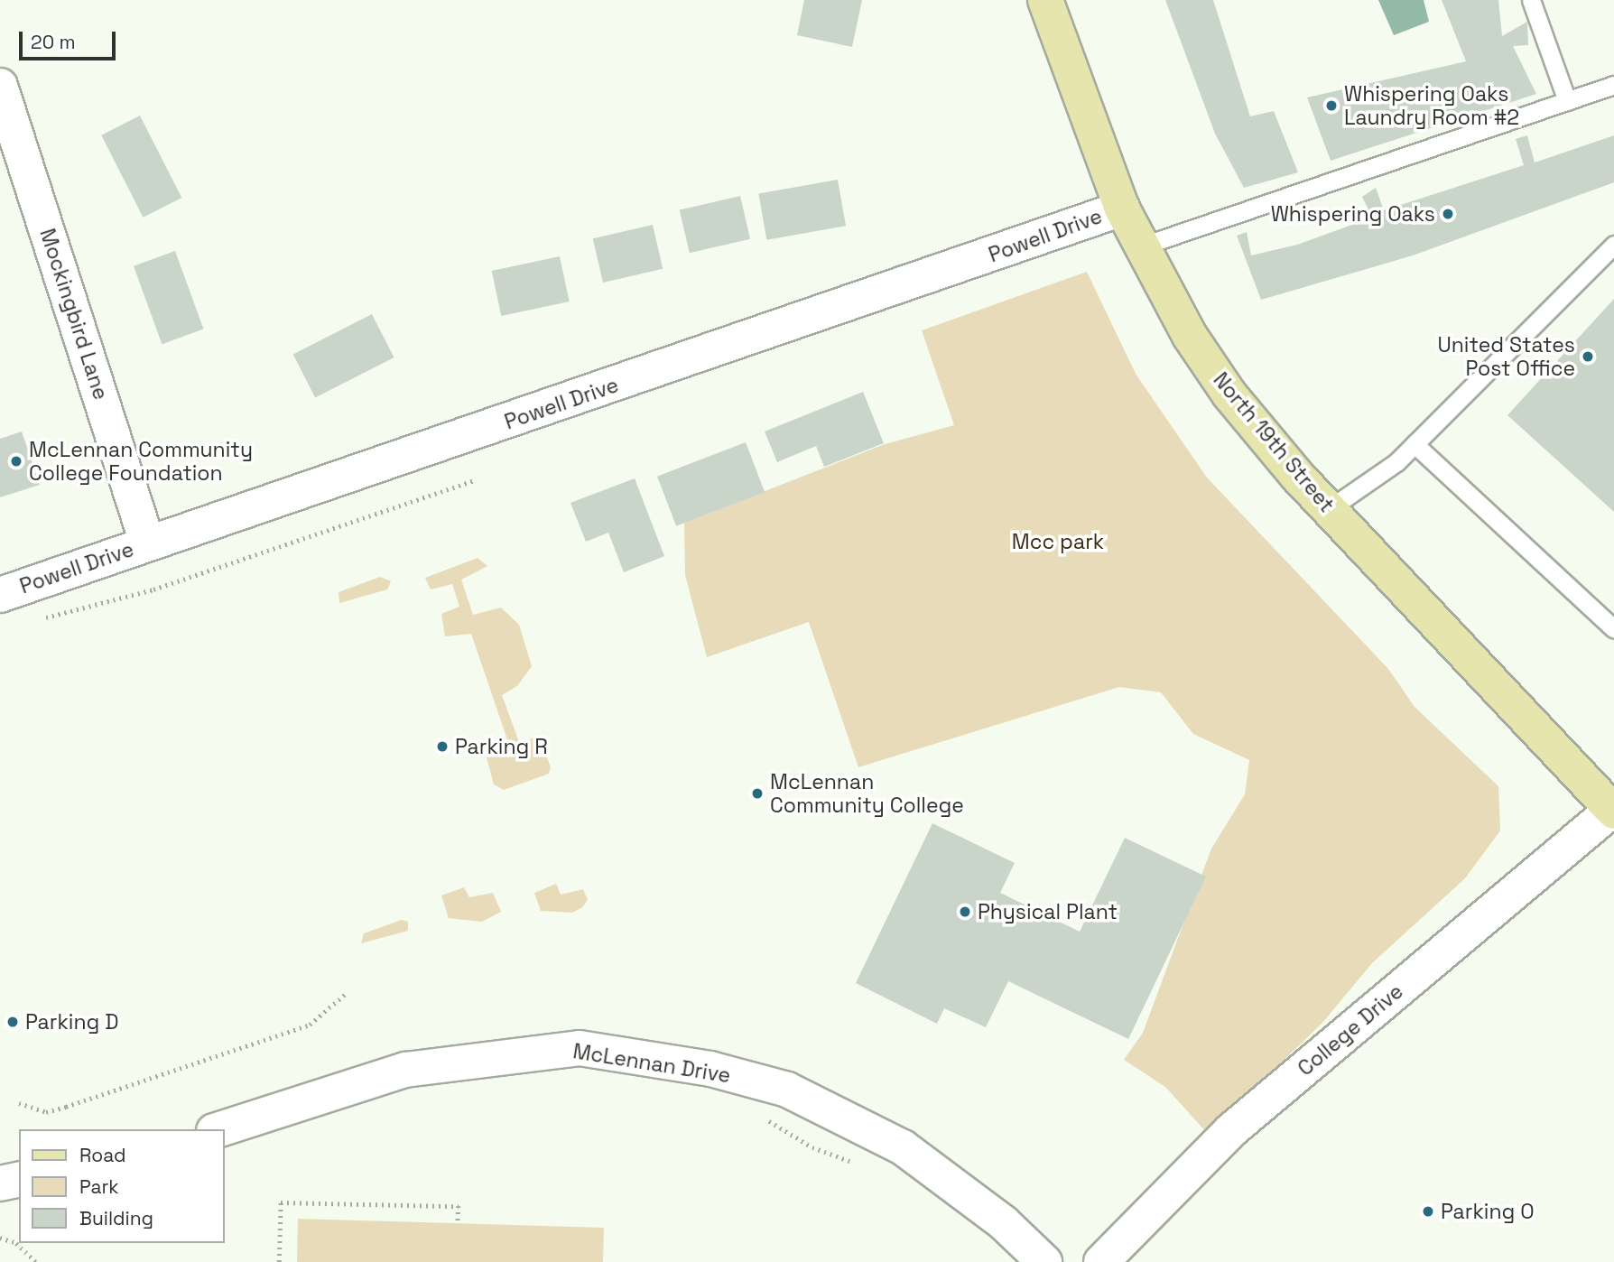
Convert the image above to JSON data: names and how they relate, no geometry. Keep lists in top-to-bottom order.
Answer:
{
  "streets": {
    "main road": ["North 19th Street"],
    "street": [
      "Powell Drive",
      "Mockingbird Lane",
      "College Drive",
      "McLennan Drive"
    ]
  },
  "crossings": [
    ["Powell Drive", "Mockingbird Lane"],
    ["Powell Drive", "North 19th Street"],
    ["North 19th Street", "College Drive"]
  ],
  "parks": ["Mcc park"],
  "places": [
    "Whispering Oaks Laundry Room #2",
    "Whispering Oaks",
    "United States Post Office",
    "McLennan Community College Foundation",
    "Parking R",
    "McLennan Community College",
    "Physical Plant",
    "Parking D",
    "Parking O"
  ],
  "legend": ["Road", "Park", "Building"],
  "scale_bar": "20 m"
}
